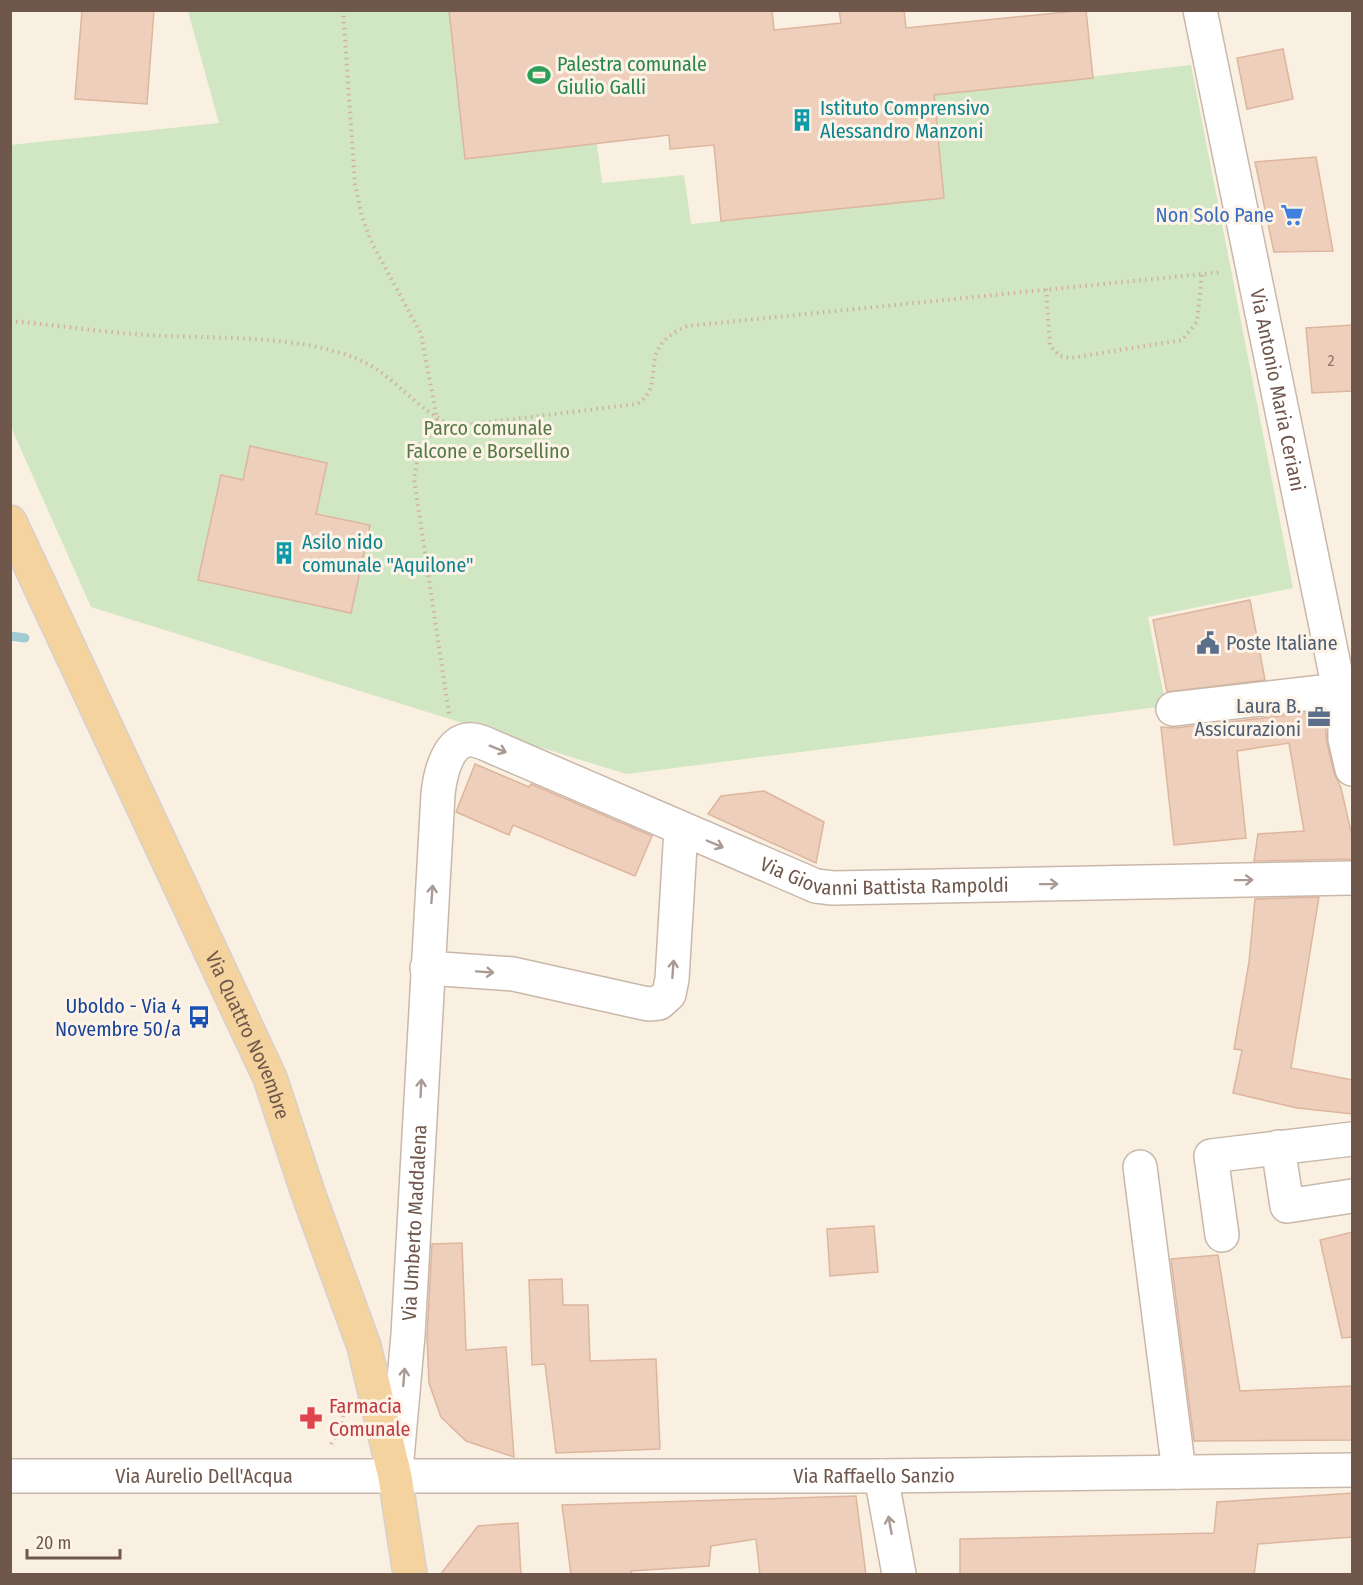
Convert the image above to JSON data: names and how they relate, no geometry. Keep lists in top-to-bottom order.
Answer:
{
  "streets": {
    "main road": ["Via Quattro Novembre"],
    "street": [
      "Via Antonio Maria Ceriani",
      "Via Giovanni Battista Rampoldi",
      "Via Umberto Maddalena",
      "Via Raffaello Sanzio",
      "Via Aurelio Dell'Acqua"
    ]
  },
  "crossings": [
    ["Via Giovanni Battista Rampoldi", "Via Umberto Maddalena"],
    ["Via Quattro Novembre", "Via Umberto Maddalena"],
    ["Via Quattro Novembre", "Via Raffaello Sanzio"],
    ["Via Quattro Novembre", "Via Aurelio Dell'Acqua"],
    ["Via Umberto Maddalena", "Via Raffaello Sanzio"],
    ["Via Umberto Maddalena", "Via Aurelio Dell'Acqua"],
    ["Via Raffaello Sanzio", "Via Aurelio Dell'Acqua"]
  ],
  "one_way": ["Via Giovanni Battista Rampoldi", "Via Umberto Maddalena"],
  "parks": ["Parco comunale Falcone e Borsellino"],
  "places": {
    "sports": ["Palestra comunale Giulio Galli"],
    "building": ["Istituto Comprensivo Alessandro Manzoni", "Asilo nido comunale \"Aquilone\""],
    "supermarket": ["Non Solo Pane"],
    "public building": ["Poste Italiane"],
    "office": ["Laura B. Assicurazioni"],
    "bus stop": ["Uboldo - Via 4 Novembre 50/a"],
    "pharmacy": ["Farmacia Comunale"]
  },
  "house_numbers": ["2"],
  "scale_bar": "20 m"
}
